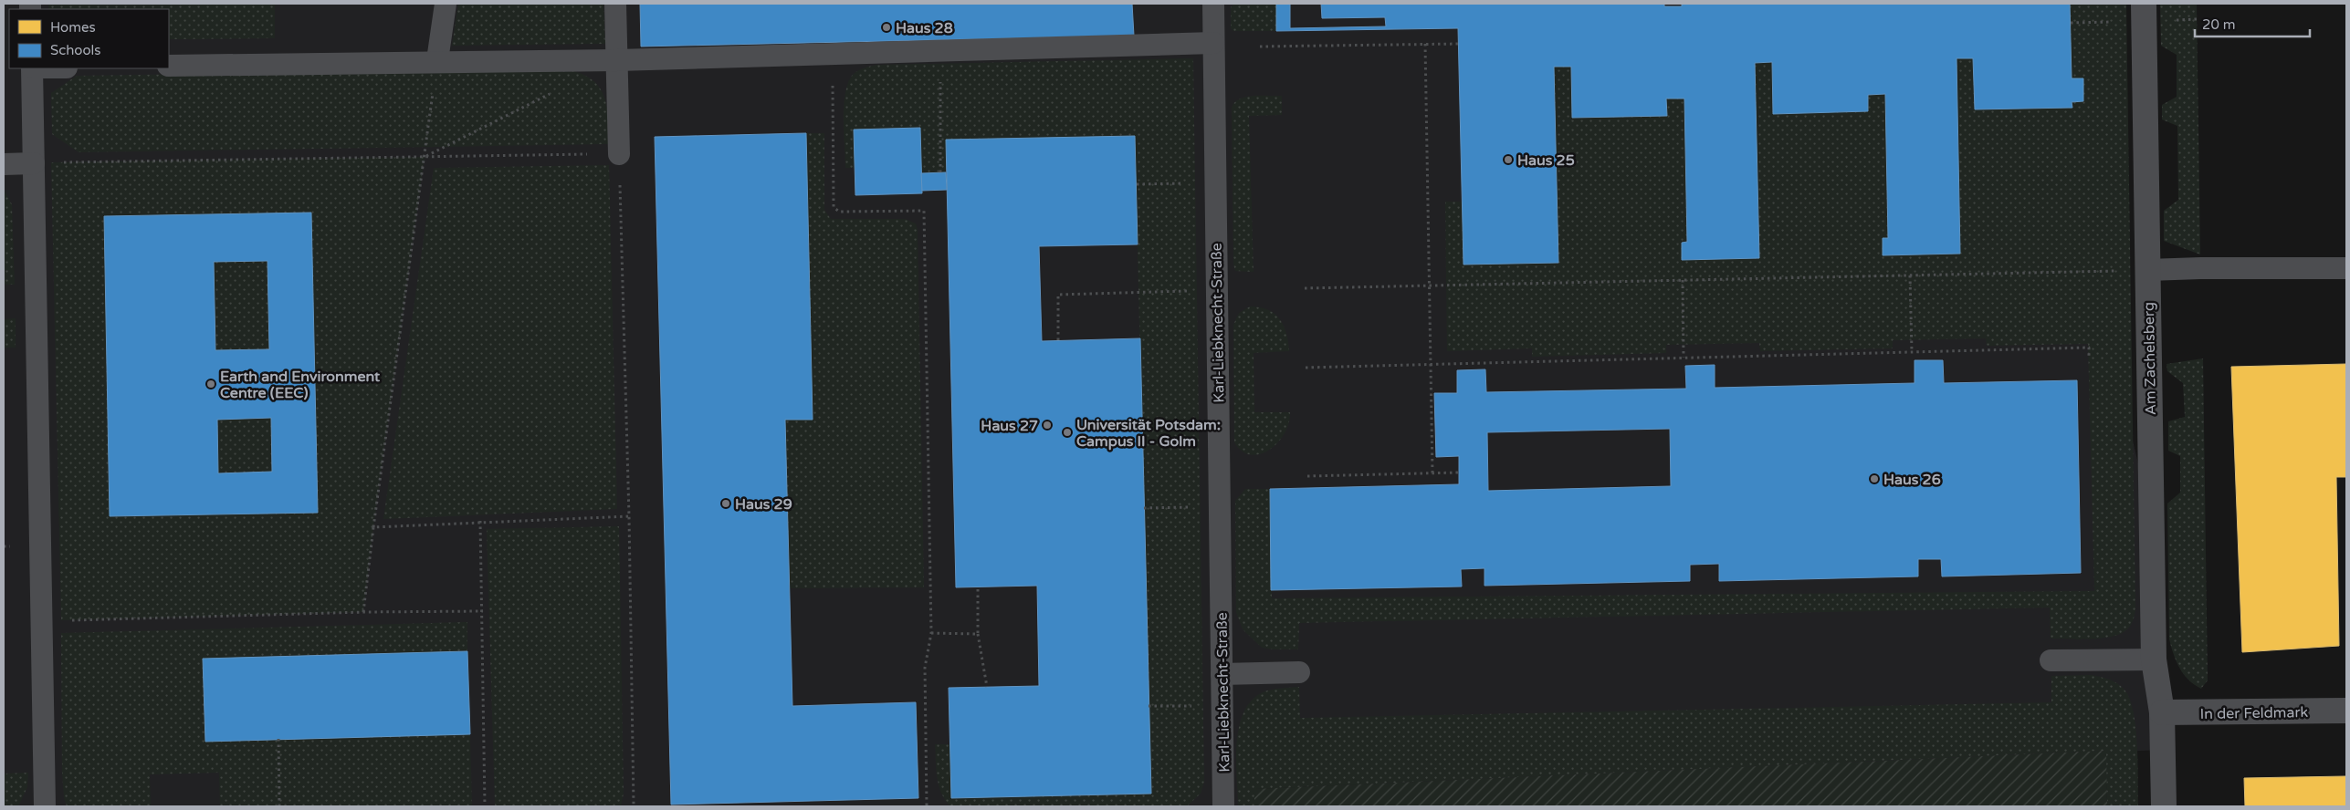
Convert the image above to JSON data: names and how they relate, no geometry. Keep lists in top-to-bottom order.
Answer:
{
  "streets": {
    "street": ["Am Zachelsberg", "In der Feldmark"],
    "lane": ["Karl-Liebknecht-Straße"]
  },
  "crossings": [
    ["Am Zachelsberg", "In der Feldmark"]
  ],
  "places": [
    "Haus 28",
    "Haus 25",
    "Earth and Environment Centre (EEC)",
    "Haus 27",
    "Universität Potsdam: Campus II - Golm",
    "Haus 26",
    "Haus 29"
  ],
  "legend": ["Homes", "Schools"],
  "scale_bar": "20 m"
}
